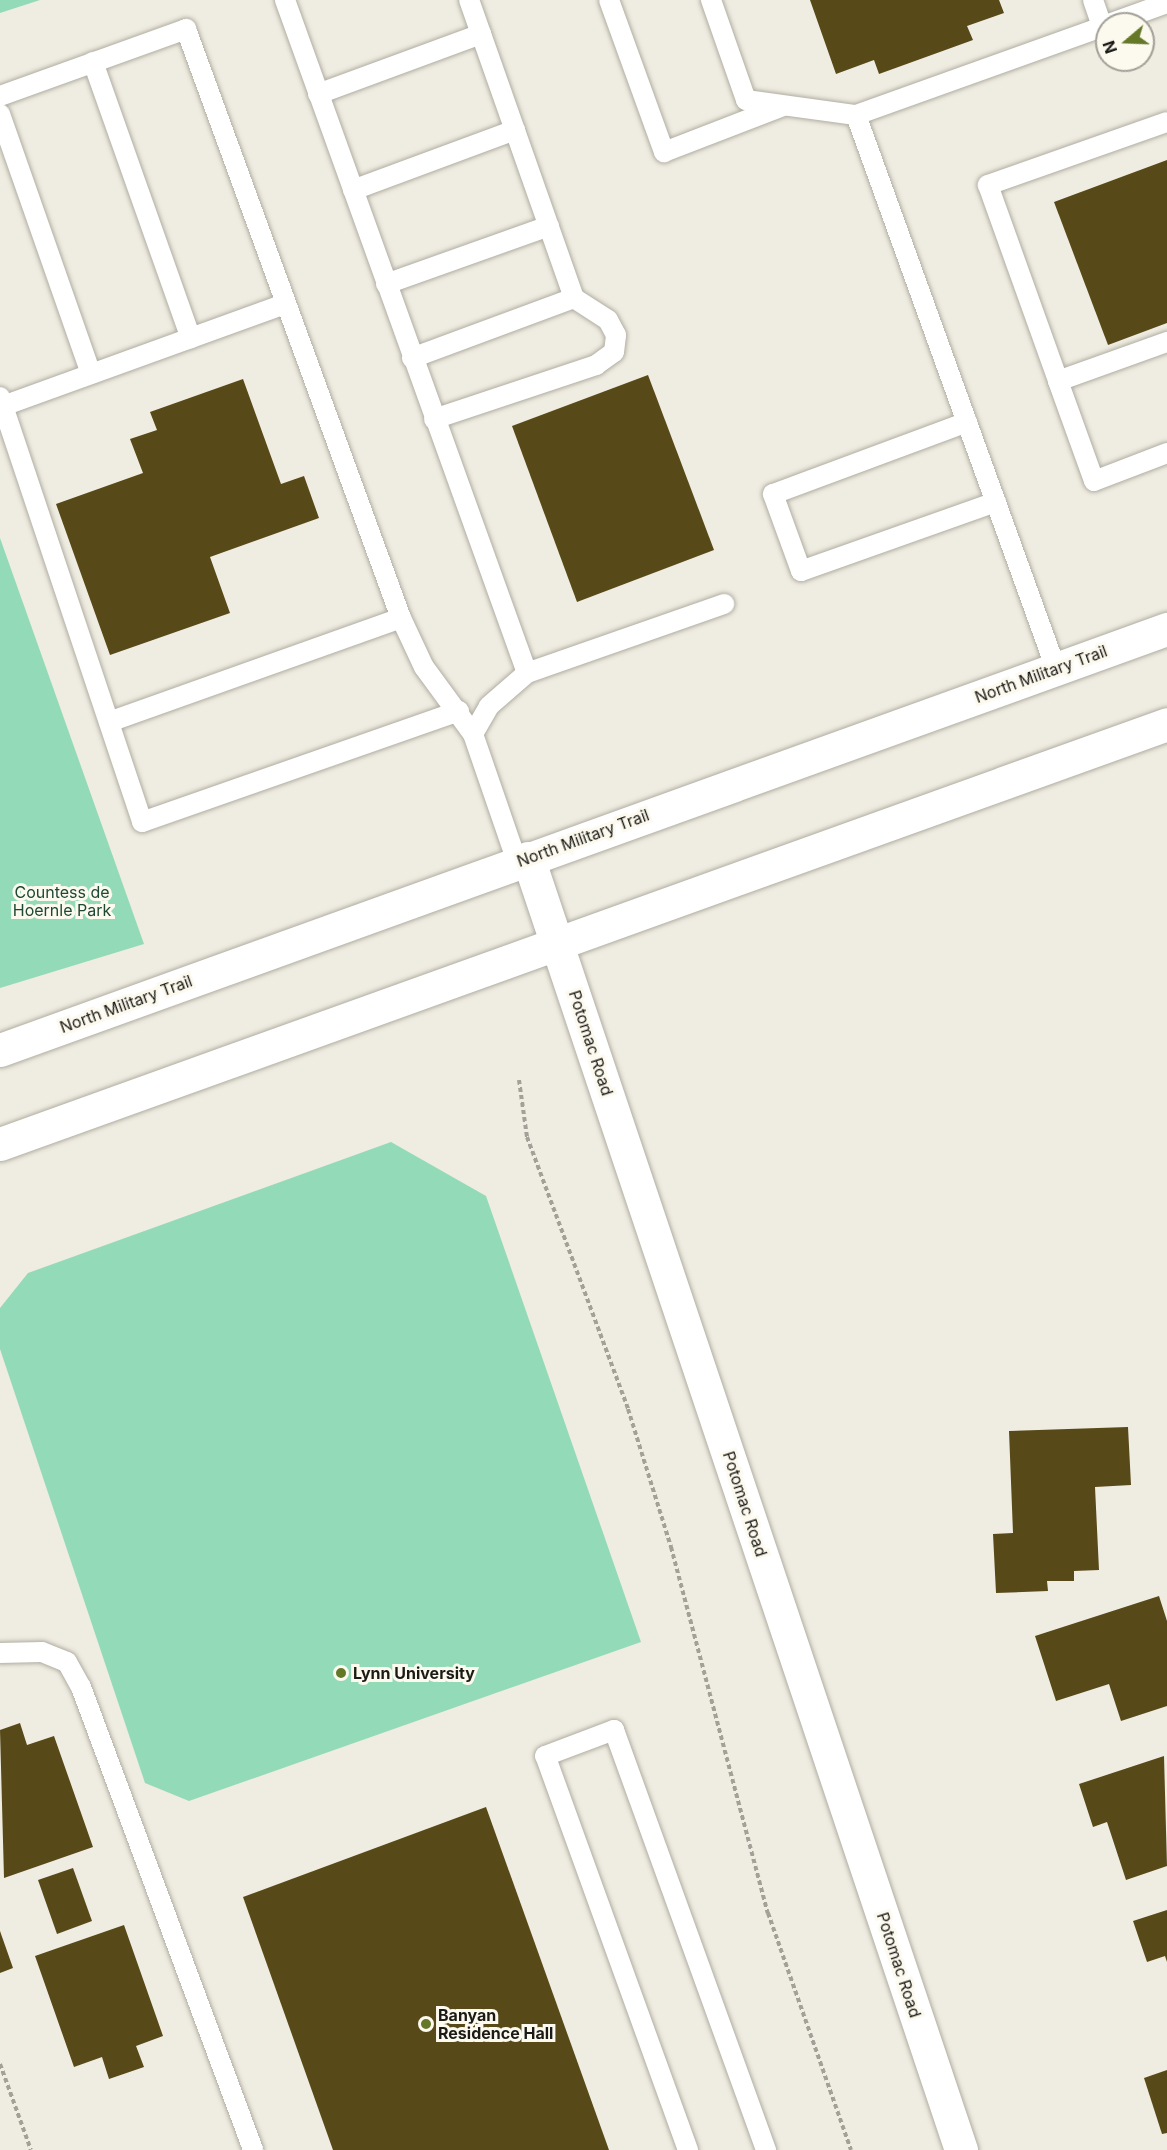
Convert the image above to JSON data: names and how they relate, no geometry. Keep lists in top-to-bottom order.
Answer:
{
  "streets": {
    "main road": ["North Military Trail", "Potomac Road"]
  },
  "crossings": [
    ["North Military Trail", "Potomac Road"]
  ],
  "parks": ["Countess de Hoernle Park"],
  "places": ["Lynn University", "Banyan Residence Hall"],
  "north": "left"
}
